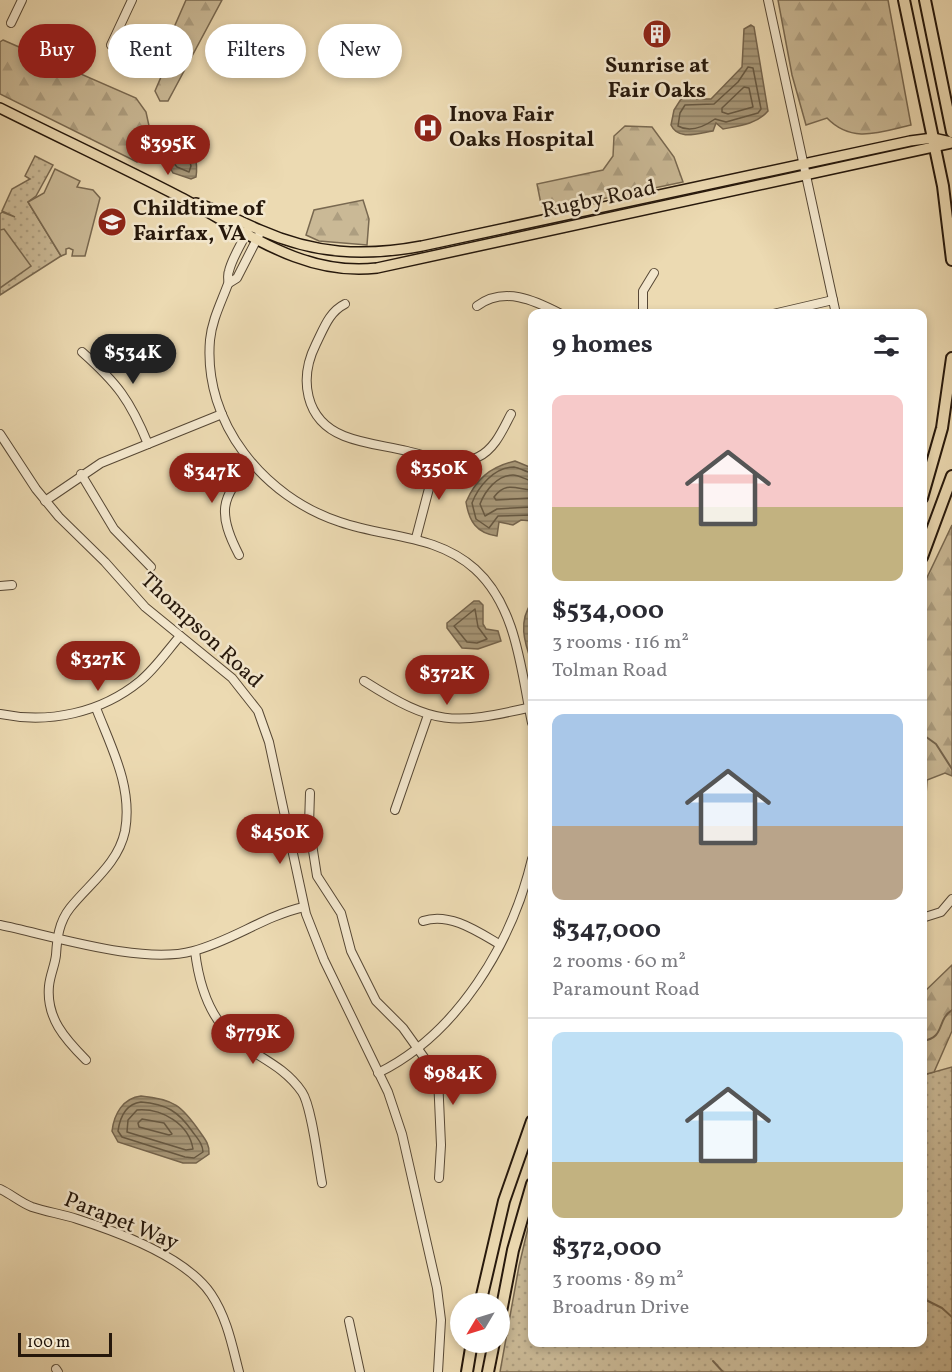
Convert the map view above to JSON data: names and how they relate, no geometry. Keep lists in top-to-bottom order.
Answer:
{
  "streets": {
    "main road": ["Rugby Road"],
    "street": ["Thompson Road", "Parapet Way"]
  },
  "places": {
    "building": ["Sunrise at Fair Oaks"],
    "hospital": ["Inova Fair Oaks Hospital"],
    "school or university": ["Childtime of Fairfax, VA"]
  },
  "scale_bar": "100 m",
  "north": "bottom left",
  "page": {
    "chip": [
      "Buy",
      "Rent",
      "Filters",
      "New"
    ],
    "price": [
      "$395K",
      "$534K",
      "$350K",
      "$347K",
      "$327K",
      "$372K",
      "$450K",
      "$779K",
      "$984K"
    ],
    "heading": "9 homes",
    "list": [
      {
        "name": "$534,000",
        "note": "3 rooms · 116 m² · Tolman Road"
      },
      {
        "name": "$347,000",
        "note": "2 rooms · 60 m² · Paramount Road"
      },
      {
        "name": "$372,000",
        "note": "3 rooms · 89 m² · Broadrun Drive"
      }
    ],
    "scale": "100 m"
  }
}
